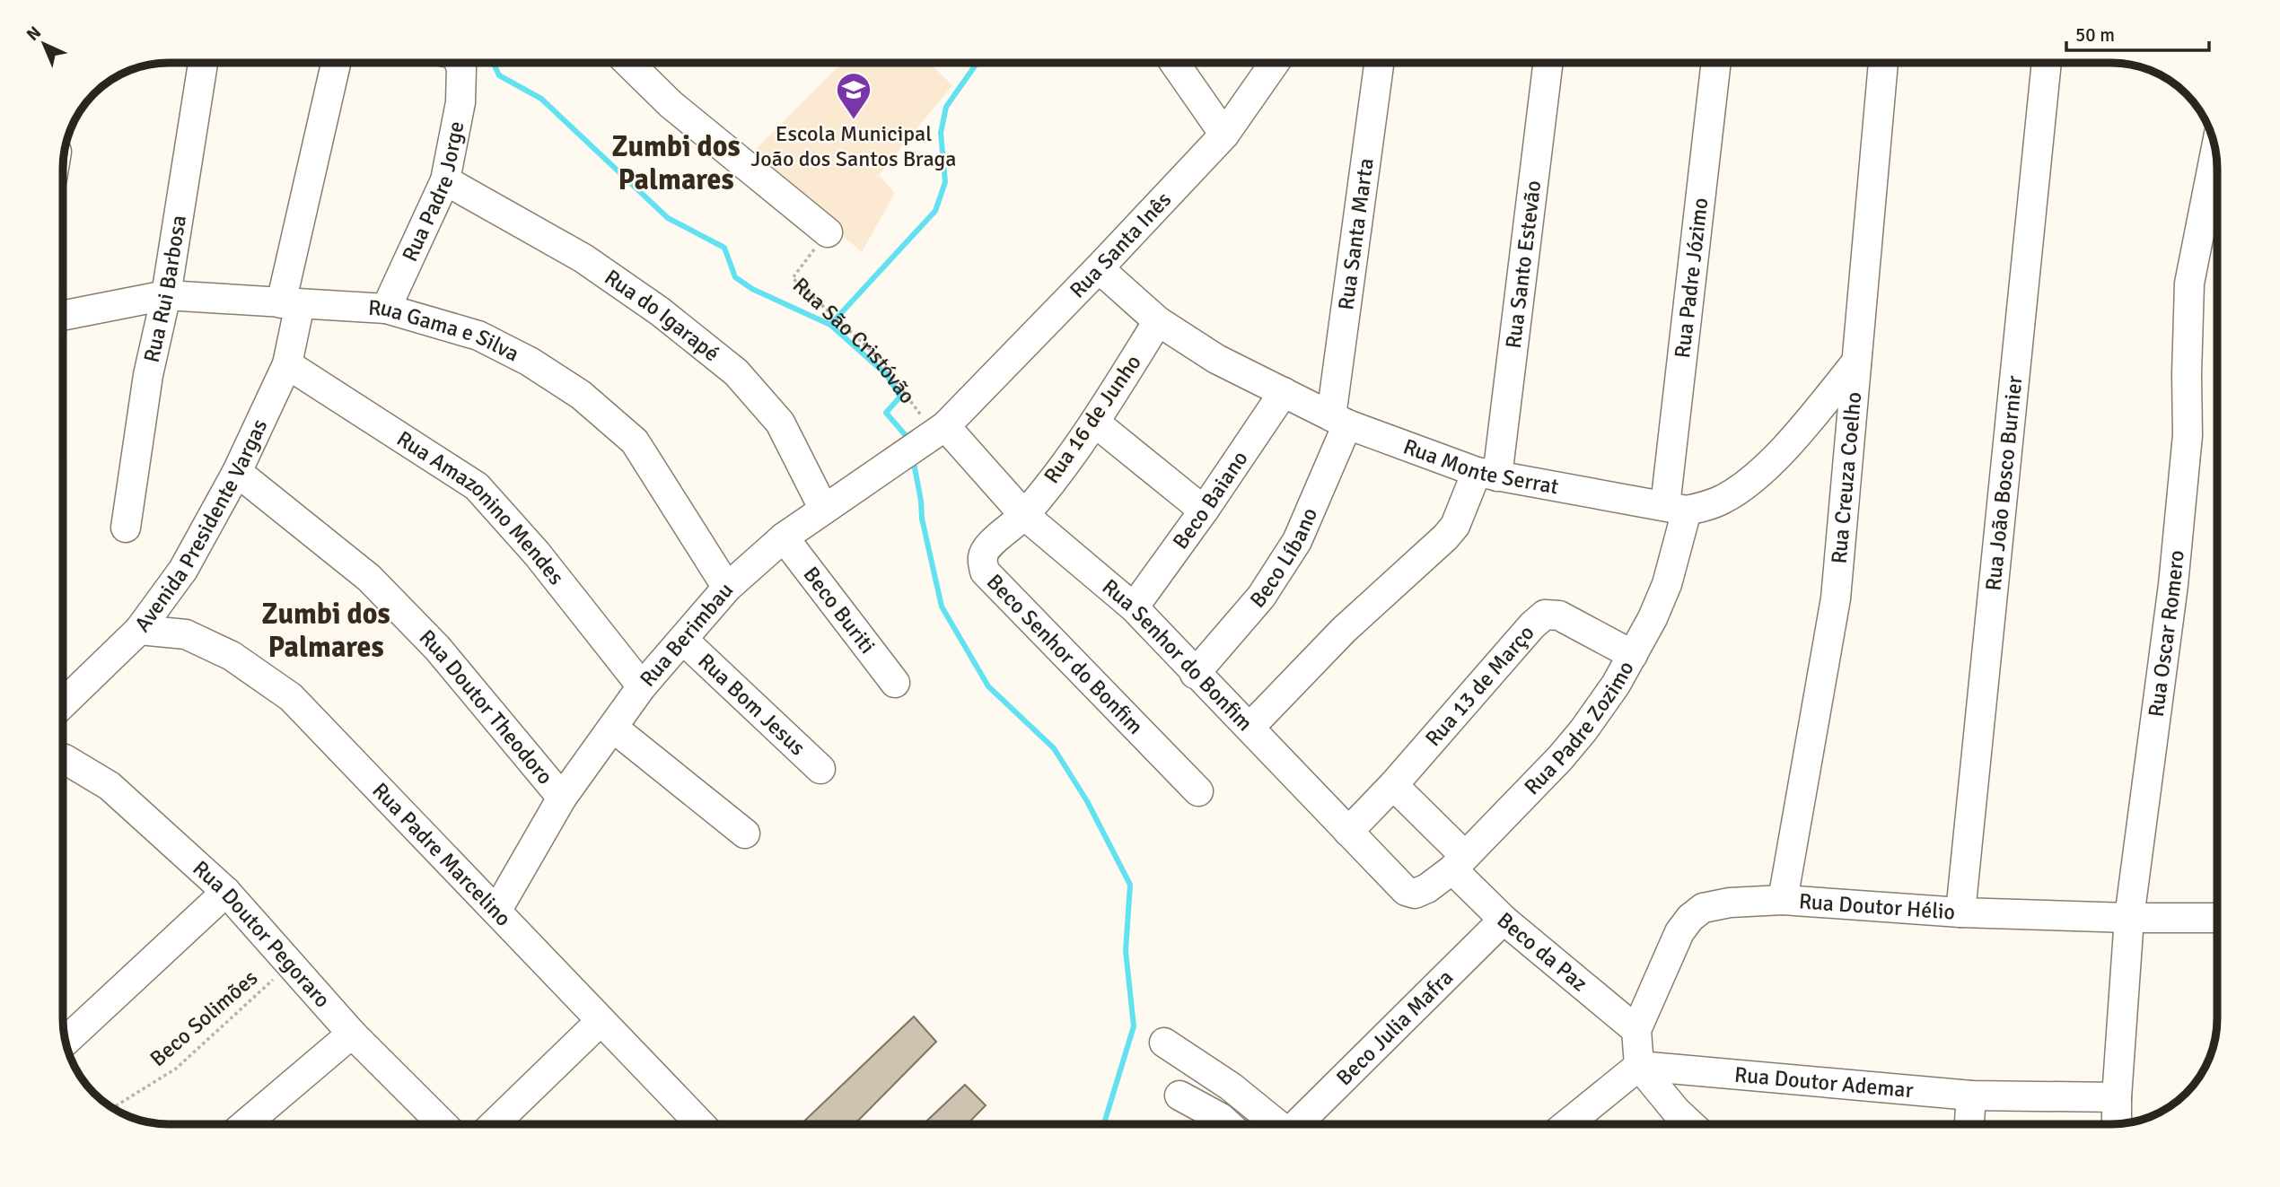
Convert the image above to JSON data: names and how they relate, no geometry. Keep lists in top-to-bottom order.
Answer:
{
  "streets": {
    "street": [
      "Rua Padre Jorge",
      "Rua Santa Marta",
      "Rua Santa Inês",
      "Rua Santo Estevão",
      "Rua Padre Józimo",
      "Rua Rui Barbosa",
      "Rua do Igarapé",
      "Rua Gama e Silva",
      "Rua 16 de Junho",
      "Rua Monte Serrat",
      "Rua Creuza Coelho",
      "Rua João Bosco Burnier",
      "Beco Baiano",
      "Rua Amazonino Mendes",
      "Avenida Presidente Vargas",
      "Beco Líbano",
      "Beco Buriti",
      "Rua Oscar Romero",
      "Rua Berimbau",
      "Beco Senhor do Bonfim",
      "Rua Senhor do Bonfim",
      "Rua 13 de Março",
      "Rua Bom Jesus",
      "Rua Doutor Theodoro",
      "Rua Padre Zozimo",
      "Rua Padre Marcelino",
      "Rua Doutor Hélio",
      "Rua Doutor Pegoraro",
      "Beco da Paz",
      "Beco Julia Mafra",
      "Rua Doutor Ademar"
    ],
    "path": ["Rua São Cristóvão", "Beco Solimões"]
  },
  "crossings": [
    ["Rua Padre Jorge", "Rua do Igarapé"],
    ["Rua Padre Jorge", "Rua Gama e Silva"],
    ["Rua Santa Marta", "Rua Monte Serrat"],
    ["Rua Santa Marta", "Beco Líbano"],
    ["Rua Santa Inês", "Rua São Cristóvão"],
    ["Rua Santa Inês", "Rua Monte Serrat"],
    ["Rua Santa Inês", "Rua Berimbau"],
    ["Rua Santa Inês", "Rua Senhor do Bonfim"],
    ["Rua Santo Estevão", "Rua Monte Serrat"],
    ["Rua Santo Estevão", "Rua Senhor do Bonfim"],
    ["Rua Padre Józimo", "Rua Monte Serrat"],
    ["Rua Padre Józimo", "Rua Padre Zozimo"],
    ["Rua Rui Barbosa", "Rua Gama e Silva"],
    ["Rua do Igarapé", "Rua Berimbau"],
    ["Rua Gama e Silva", "Avenida Presidente Vargas"],
    ["Rua Gama e Silva", "Rua Berimbau"],
    ["Rua São Cristóvão", "Rua Berimbau"],
    ["Rua São Cristóvão", "Rua Senhor do Bonfim"],
    ["Rua 16 de Junho", "Rua Monte Serrat"],
    ["Rua 16 de Junho", "Beco Senhor do Bonfim"],
    ["Rua 16 de Junho", "Rua Senhor do Bonfim"],
    ["Rua Monte Serrat", "Rua Creuza Coelho"],
    ["Rua Monte Serrat", "Beco Baiano"],
    ["Rua Monte Serrat", "Beco Líbano"],
    ["Rua Monte Serrat", "Rua Padre Zozimo"],
    ["Rua Creuza Coelho", "Rua Doutor Hélio"],
    ["Rua João Bosco Burnier", "Rua Doutor Hélio"],
    ["Beco Baiano", "Rua Senhor do Bonfim"],
    ["Rua Amazonino Mendes", "Avenida Presidente Vargas"],
    ["Rua Amazonino Mendes", "Rua Berimbau"],
    ["Avenida Presidente Vargas", "Rua Doutor Theodoro"],
    ["Avenida Presidente Vargas", "Rua Padre Marcelino"],
    ["Beco Líbano", "Rua Senhor do Bonfim"],
    ["Beco Buriti", "Rua Berimbau"],
    ["Rua Oscar Romero", "Rua Doutor Hélio"],
    ["Rua Oscar Romero", "Rua Doutor Ademar"],
    ["Rua Berimbau", "Rua Senhor do Bonfim"],
    ["Rua Berimbau", "Rua Bom Jesus"],
    ["Rua Berimbau", "Rua Doutor Theodoro"],
    ["Rua Berimbau", "Rua Padre Marcelino"],
    ["Beco Senhor do Bonfim", "Rua Senhor do Bonfim"],
    ["Rua Senhor do Bonfim", "Rua 13 de Março"],
    ["Rua Senhor do Bonfim", "Rua Padre Zozimo"],
    ["Rua 13 de Março", "Rua Padre Zozimo"],
    ["Rua 13 de Março", "Beco da Paz"],
    ["Rua Padre Zozimo", "Beco da Paz"],
    ["Rua Doutor Hélio", "Beco da Paz"],
    ["Rua Doutor Hélio", "Rua Doutor Ademar"],
    ["Rua Doutor Pegoraro", "Beco Solimões"],
    ["Beco da Paz", "Beco Julia Mafra"]
  ],
  "districts": ["Zumbi dos Palmares", "Zumbi dos Palmares"],
  "places": {
    "school or university": ["Escola Municipal João dos Santos Braga"]
  },
  "scale_bar": "50 m",
  "north": "top left"
}
